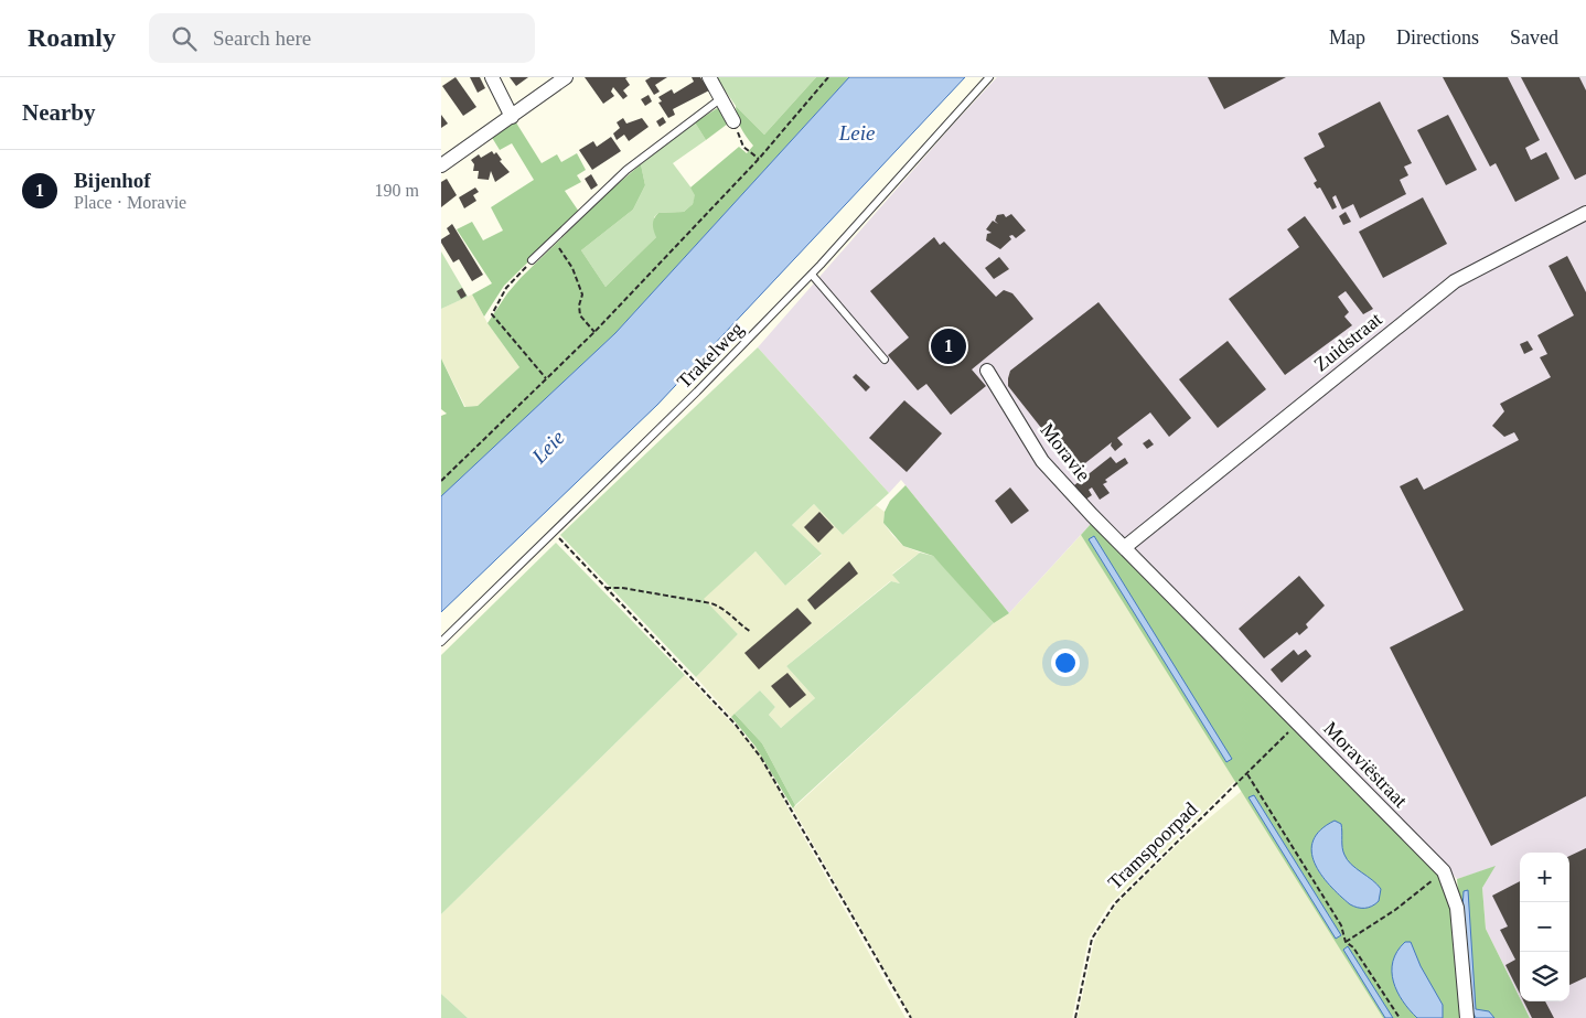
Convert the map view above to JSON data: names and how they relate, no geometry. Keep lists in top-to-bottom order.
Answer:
{
  "streets": {
    "street": ["Zuidstraat", "Moravie", "Moraviëstraat"],
    "lane": ["Trakelweg"],
    "path": ["Tramspoorpad"]
  },
  "crossings": [
    ["Zuidstraat", "Moravie"],
    ["Moravie", "Moraviëstraat"],
    ["Moraviëstraat", "Tramspoorpad"]
  ],
  "water": ["Leie"],
  "page": {
    "header": "Roamly",
    "search": "Search here",
    "nav": ["Map", "Directions", "Saved"],
    "heading": "Nearby",
    "list": [
      {
        "mark": "1",
        "name": "Bijenhof",
        "note": "Place · Moravie",
        "value": "190 m"
      }
    ],
    "pins": "1",
    "map_buttons": ["+", "−"]
  }
}
